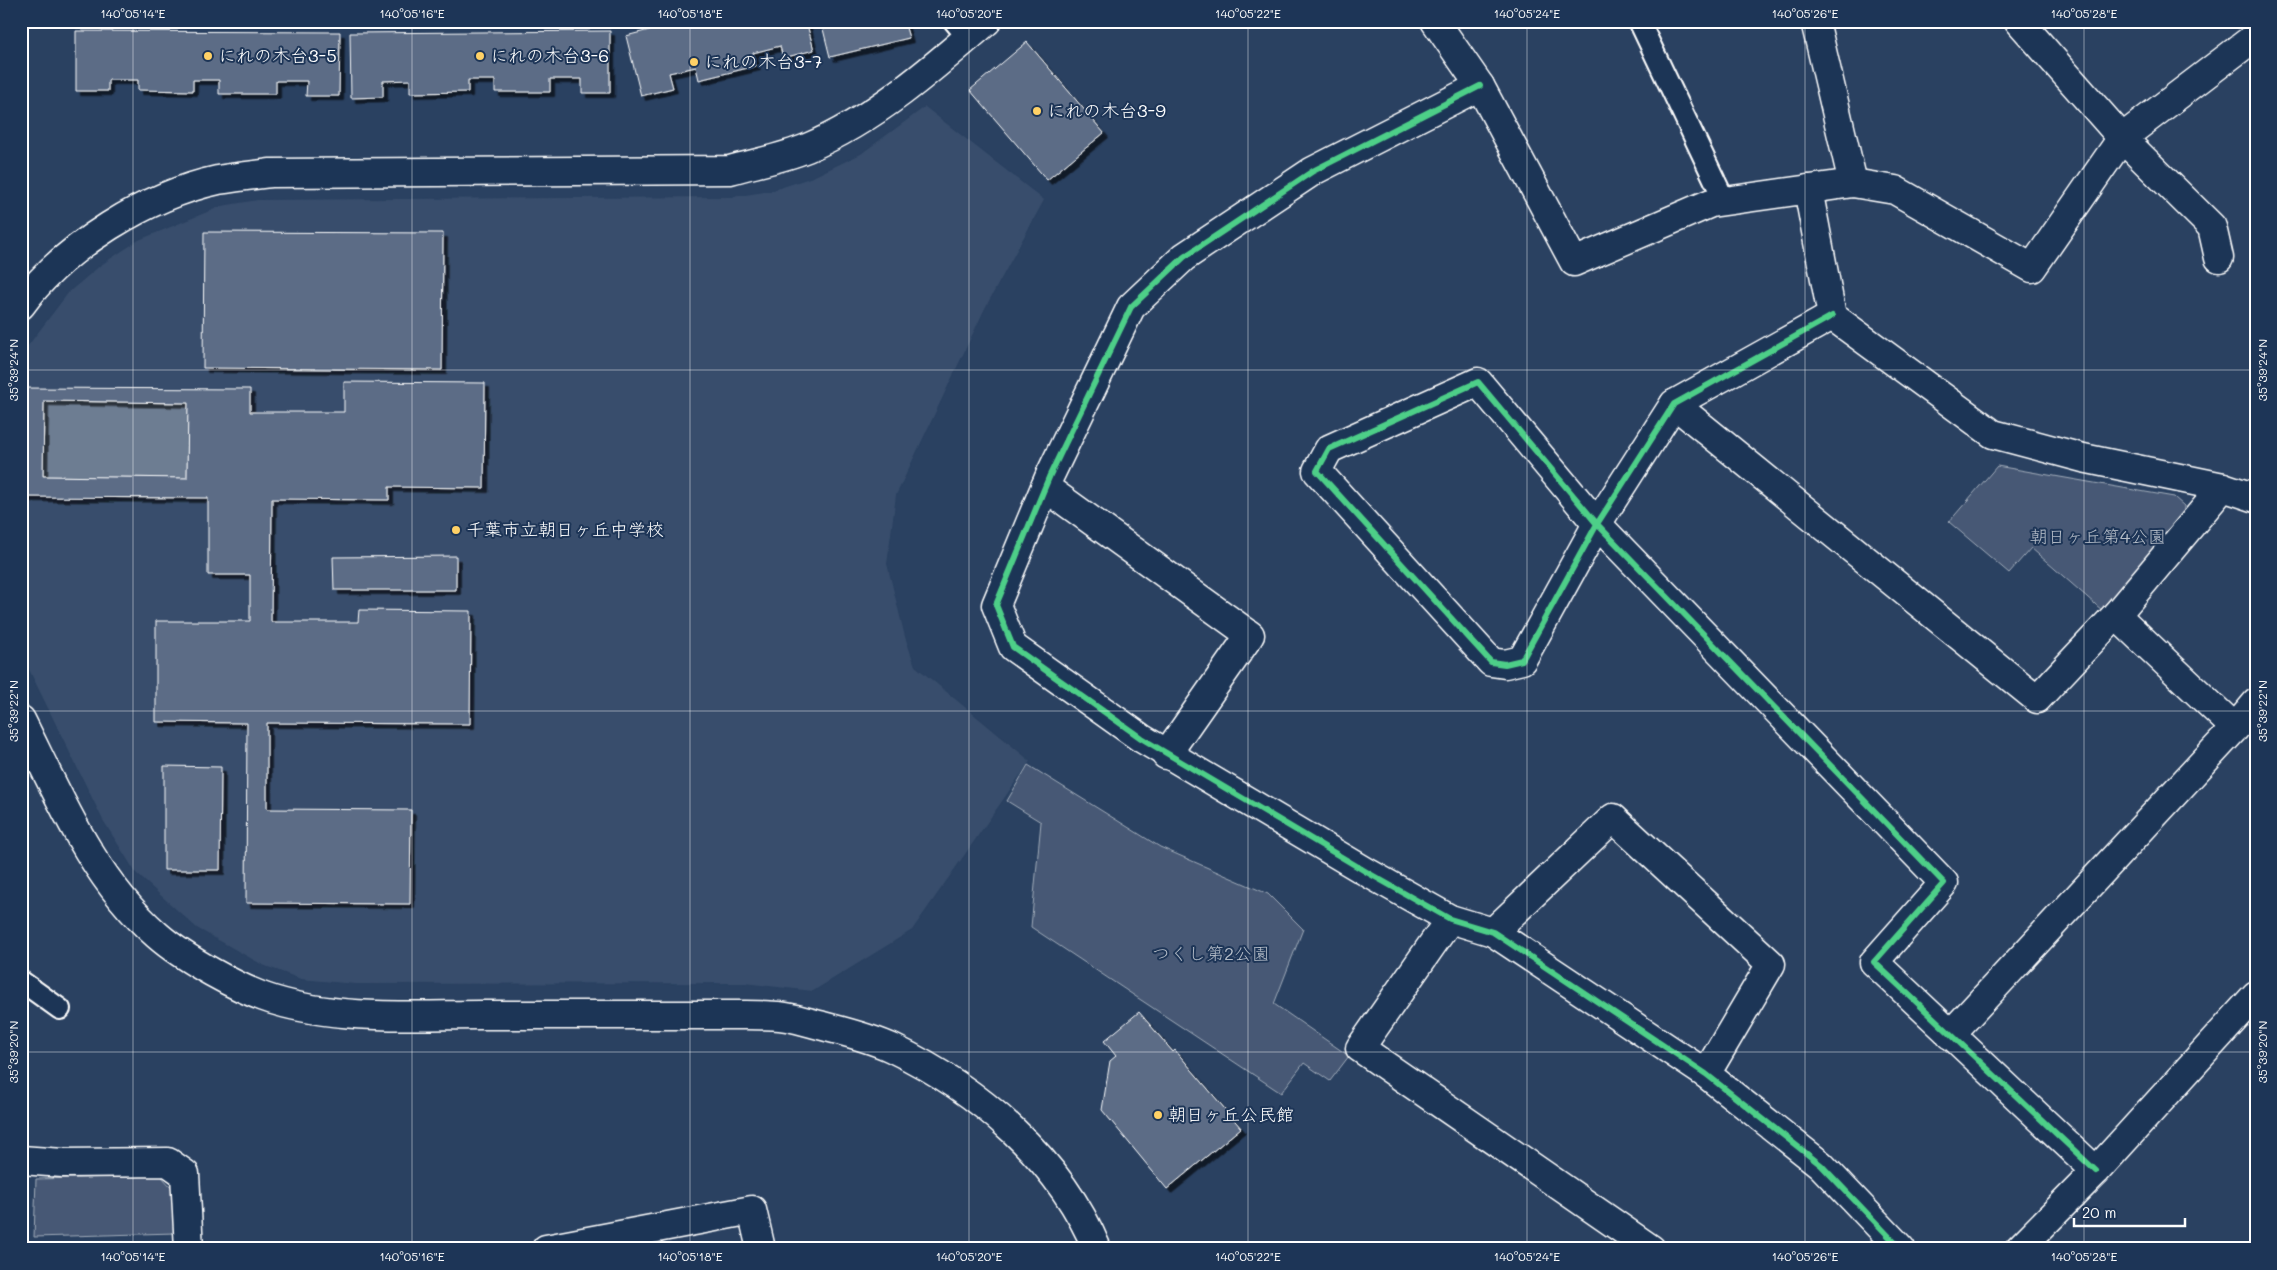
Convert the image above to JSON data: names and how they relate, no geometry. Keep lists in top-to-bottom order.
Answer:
{
  "parks": ["朝日ヶ丘第4公園", "つくし第2公園"],
  "places": [
    "にれの木台3-5",
    "にれの木台3-6",
    "にれの木台3-7",
    "にれの木台3-9",
    "千葉市立朝日ヶ丘中学校",
    "朝日ヶ丘公民館"
  ],
  "scale_bar": "20 m",
  "coordinates": [
    "140°05'14\"E",
    "140°05'16\"E",
    "140°05'18\"E",
    "140°05'20\"E",
    "140°05'22\"E",
    "140°05'24\"E",
    "140°05'26\"E",
    "140°05'28\"E",
    "35°39'24\"N",
    "35°39'22\"N",
    "35°39'20\"N"
  ]
}
